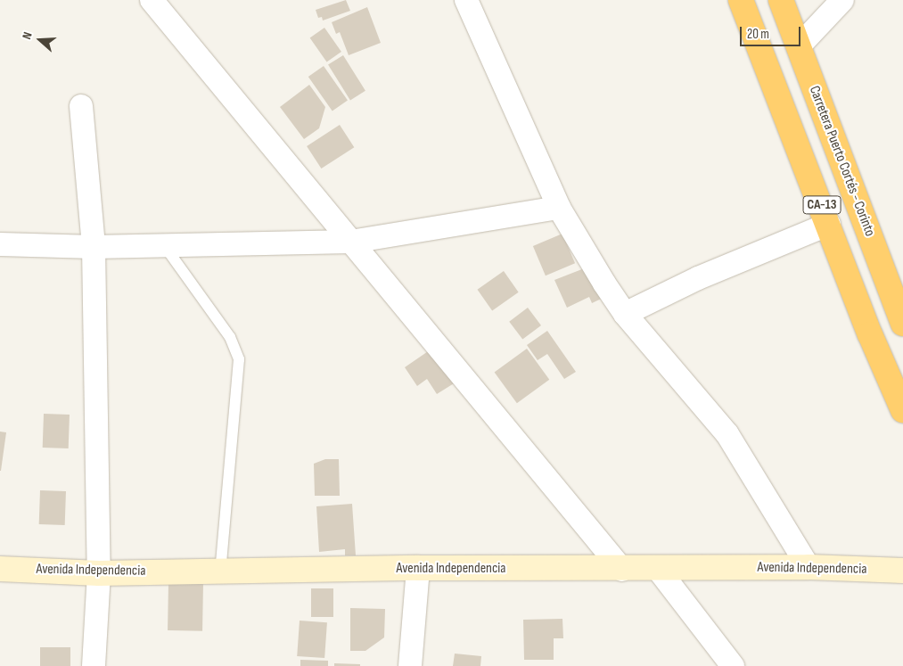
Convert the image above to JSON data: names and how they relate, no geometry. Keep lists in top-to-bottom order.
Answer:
{
  "streets": {
    "highway": ["Carretera Puerto Cortés - Corinto", "CA-13"],
    "street": ["Avenida Independencia"]
  },
  "scale_bar": "20 m",
  "north": "left"
}
